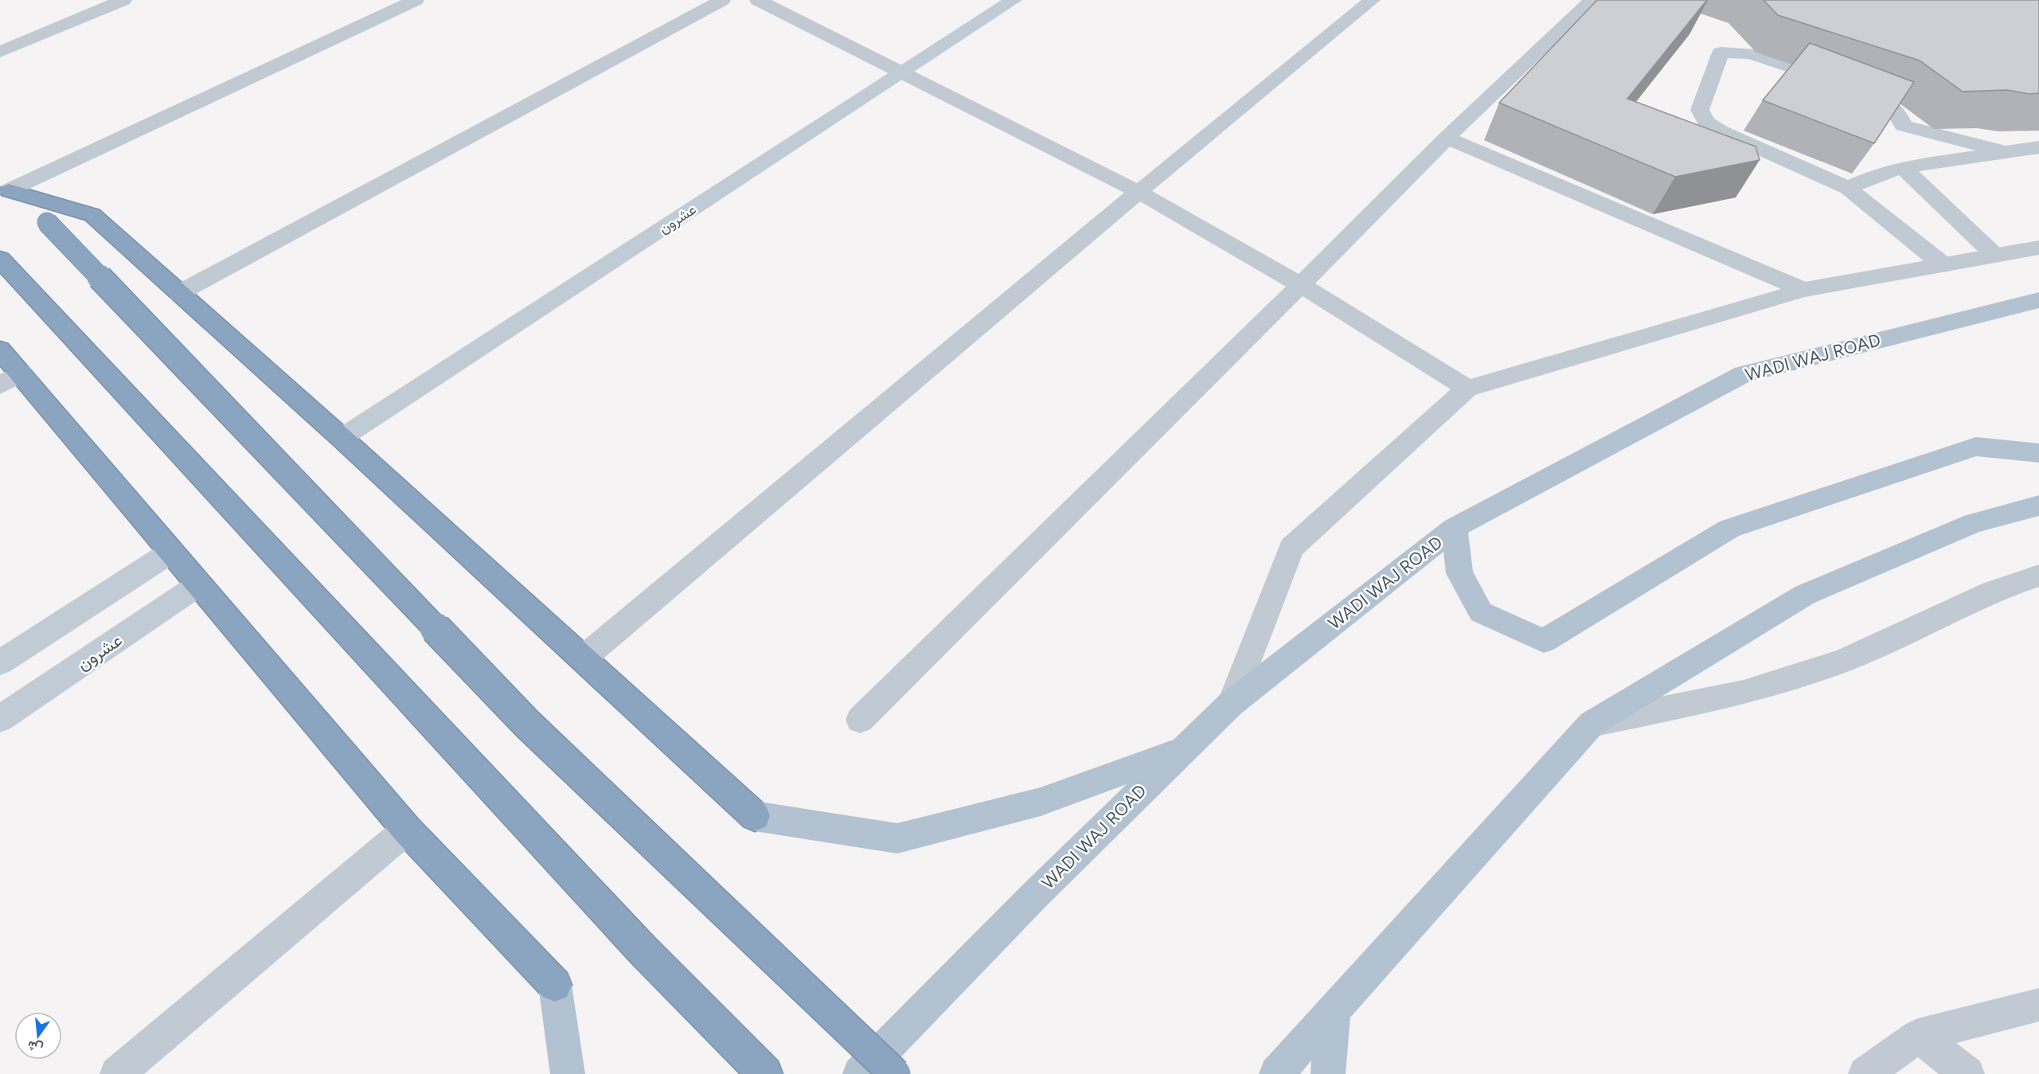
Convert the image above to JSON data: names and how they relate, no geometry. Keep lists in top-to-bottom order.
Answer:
{
  "streets": {
    "main road": ["WADI WAJ ROAD"],
    "street": ["عشرون"]
  },
  "north": "bottom"
}
